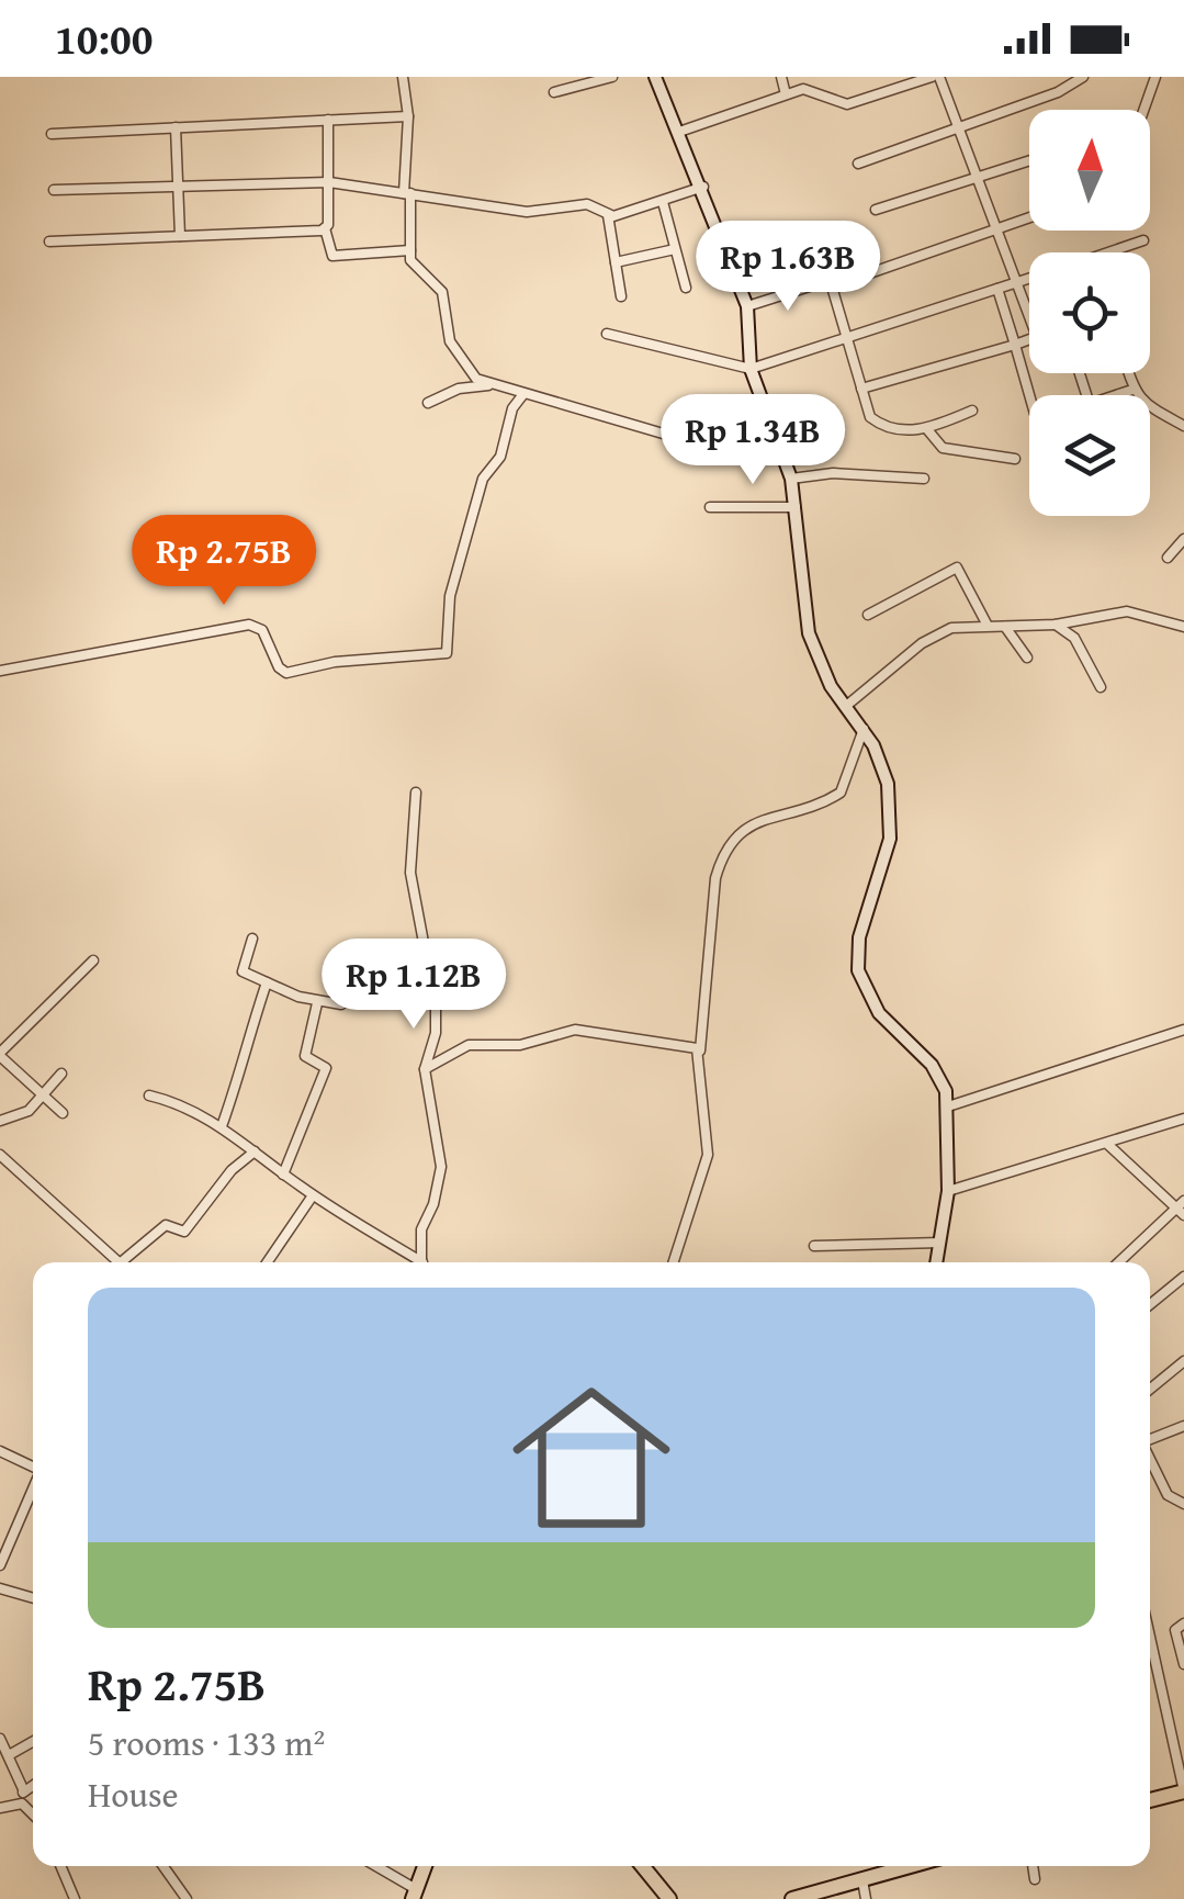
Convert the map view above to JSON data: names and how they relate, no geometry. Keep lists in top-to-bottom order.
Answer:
{
  "north": "top",
  "page": {
    "status": "10:00",
    "price": [
      "Rp 1.63B",
      "Rp 1.34B",
      "Rp 2.75B",
      "Rp 1.12B"
    ],
    "list": [
      {
        "name": "Rp 2.75B",
        "note": "5 rooms · 133 m² · House"
      }
    ]
  }
}
